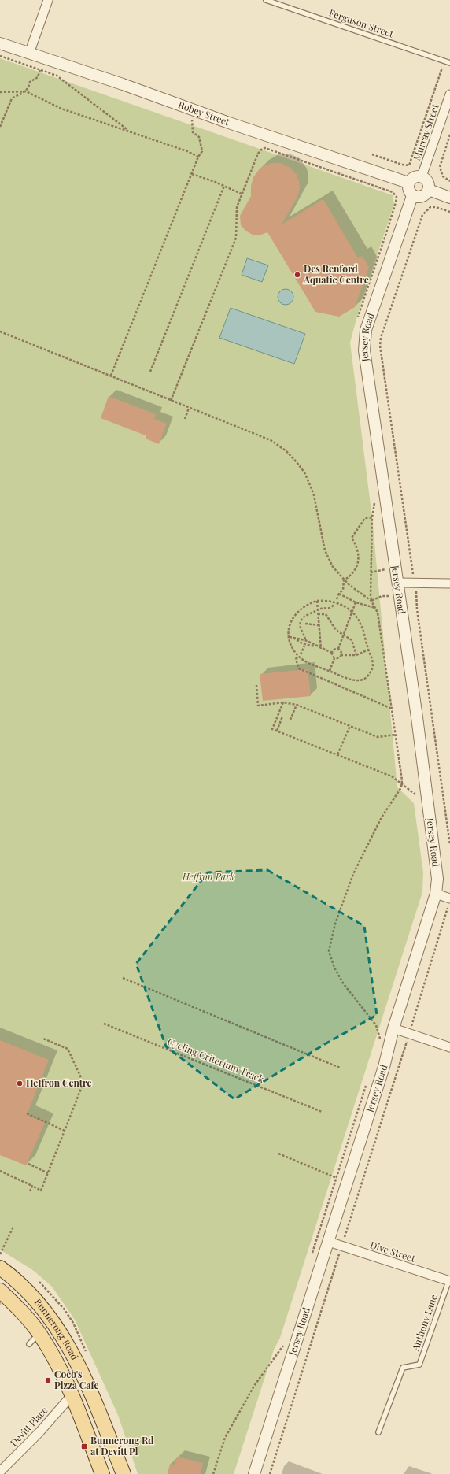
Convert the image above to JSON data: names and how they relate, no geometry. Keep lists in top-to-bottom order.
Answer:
{
  "streets": {
    "main road": ["Bunnerong Road"],
    "street": [
      "Robey Street",
      "Murray Street",
      "Jersey Road",
      "Dive Street",
      "Devitt Place"
    ],
    "lane": ["Ferguson Street", "Anthony Lane"],
    "path": ["Cycling Criterium Track"]
  },
  "crossings": [
    ["Robey Street", "Murray Street"],
    ["Robey Street", "Jersey Road"],
    ["Murray Street", "Jersey Road"],
    ["Jersey Road", "Dive Street"],
    ["Dive Street", "Anthony Lane"],
    ["Bunnerong Road", "Devitt Place"]
  ],
  "parks": ["Heffron Park"],
  "places": {
    "other": ["Des Renford Aquatic Centre", "Heffron Centre", "Coco's Pizza Cafe"],
    "transit": ["Bunnerong Rd at Devitt Pl"]
  }
}
